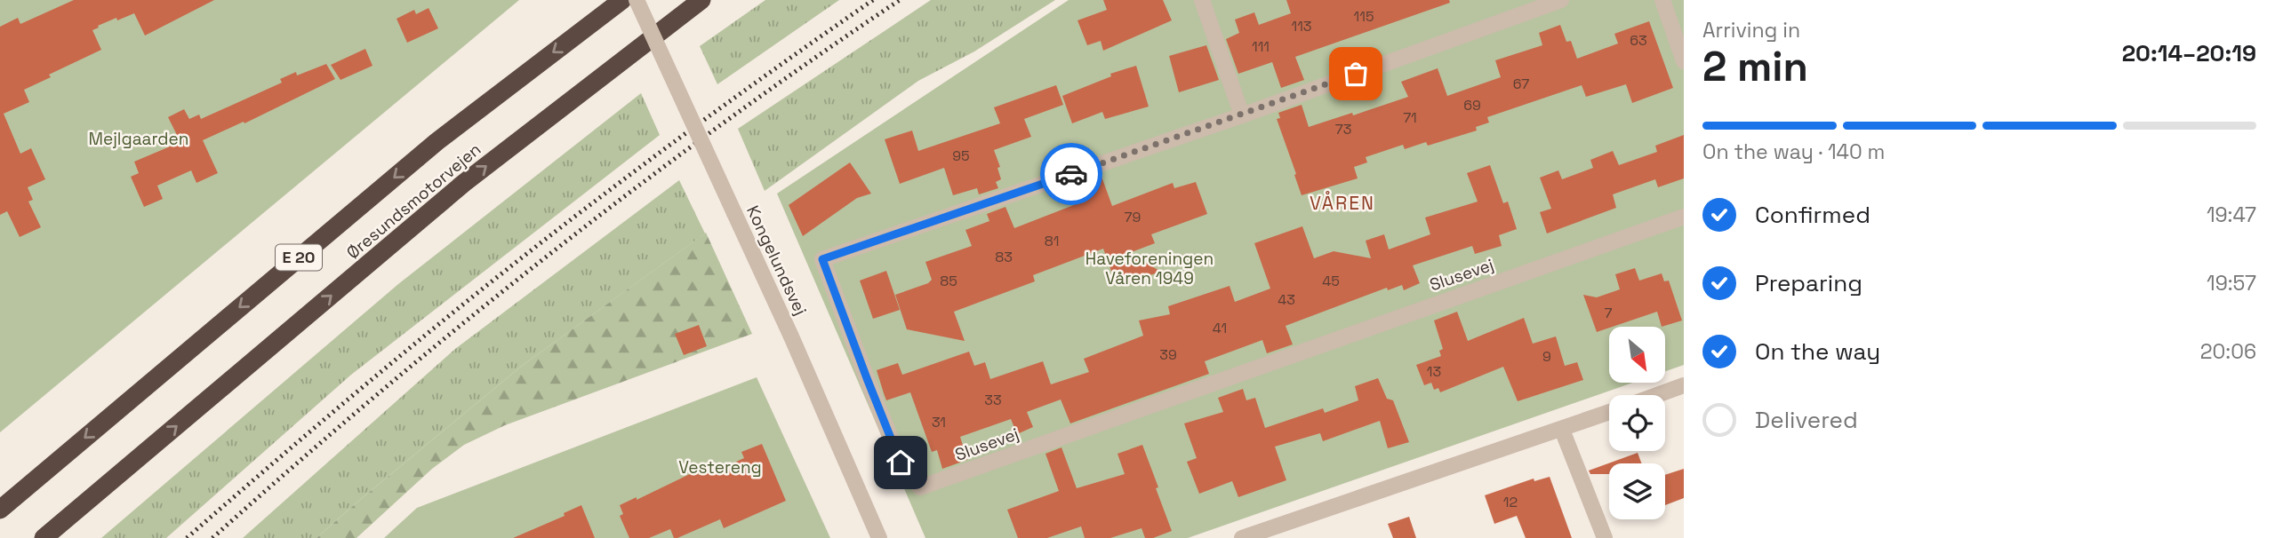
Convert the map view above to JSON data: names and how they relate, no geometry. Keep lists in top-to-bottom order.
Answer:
{
  "streets": {
    "highway": ["Øresundsmotorvejen", "E 20"],
    "street": ["Kongelundsvej", "Slusevej"]
  },
  "districts": ["VÅREN"],
  "parks": ["Mejlgaarden", "Haveforeningen Våren 1949", "Vestereng"],
  "house_numbers": [
    "115",
    "113",
    "63",
    "111",
    "67",
    "69",
    "71",
    "73",
    "95",
    "79",
    "81",
    "83",
    "85",
    "45",
    "43",
    "7",
    "41",
    "39",
    "9",
    "13",
    "33",
    "31",
    "12"
  ],
  "north": "bottom right",
  "page": {
    "heading": ["2 min", "Arriving in", "20:14–20:19"],
    "bar": "On the way · 140 m",
    "list": [
      ["Confirmed", "19:47"],
      ["Preparing", "19:57"],
      ["On the way", "20:06"],
      "Delivered"
    ]
  }
}
